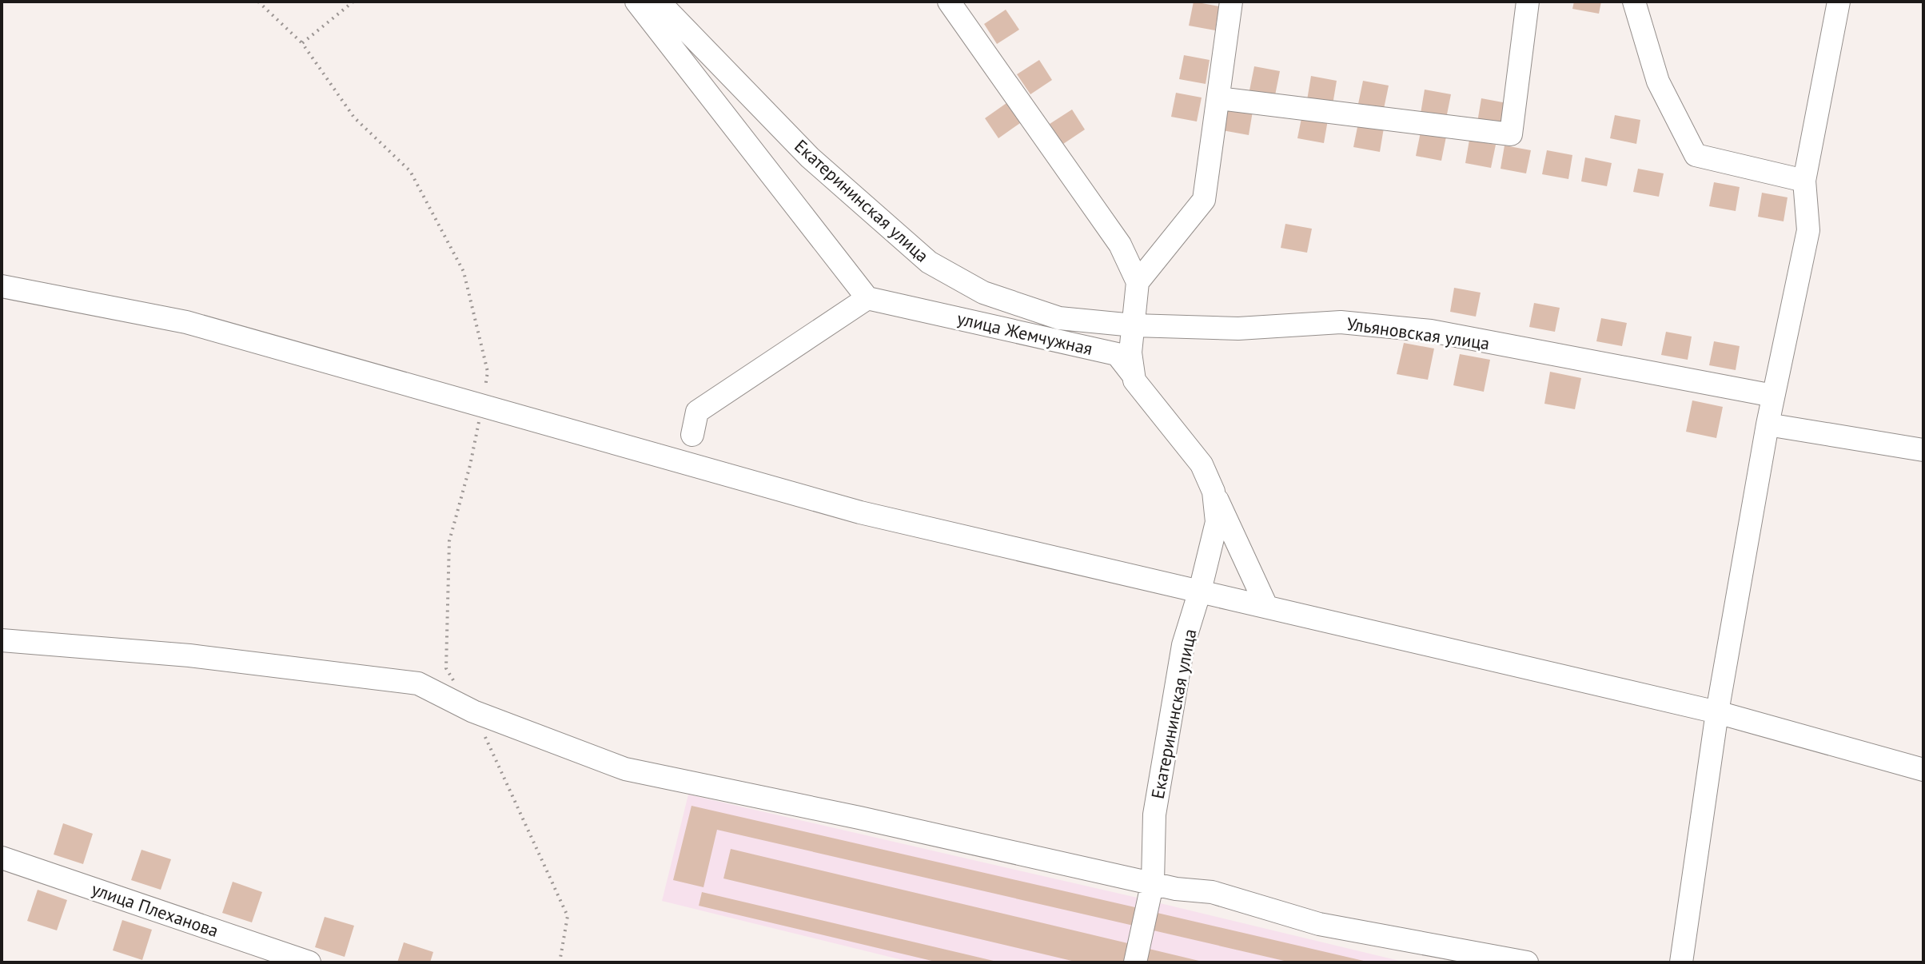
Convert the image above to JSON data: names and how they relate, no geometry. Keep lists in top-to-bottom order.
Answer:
{
  "streets": {
    "street": [
      "Екатерининская улица",
      "улица Жемчужная",
      "Ульяновская улица",
      "улица Плеханова"
    ]
  },
  "crossings": [
    ["Екатерининская улица", "улица Жемчужная"],
    ["Екатерининская улица", "Ульяновская улица"]
  ]
}
